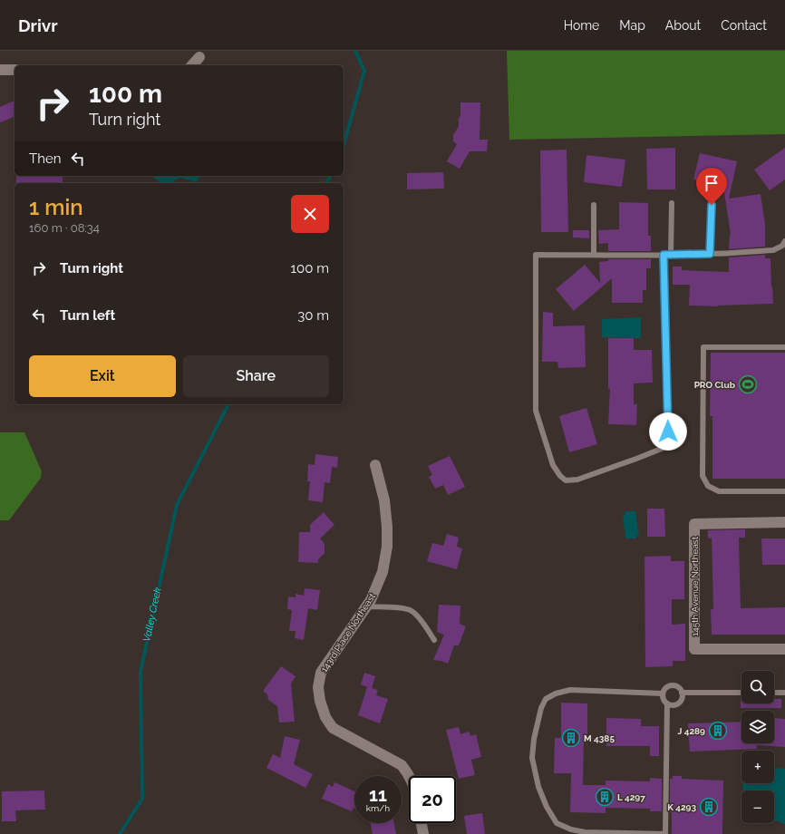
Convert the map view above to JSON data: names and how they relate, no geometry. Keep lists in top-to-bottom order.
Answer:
{
  "streets": {
    "street": ["145th Avenue Northeast", "143rd Place Northeast"]
  },
  "water": ["Valley Creek"],
  "places": {
    "sports": ["PRO Club"],
    "building": [
      "J 4289",
      "M 4385",
      "L 4297",
      "K 4293"
    ]
  },
  "page": {
    "header": "Drivr",
    "nav": [
      "Home",
      "Map",
      "About",
      "Contact"
    ],
    "turn": ["100 m", "Turn right"],
    "then": "Then",
    "heading": ["1 min", "160 m · 08:34"],
    "list": [
      {
        "name": "Turn right",
        "value": "100 m"
      },
      {
        "name": "Turn left",
        "value": "30 m"
      }
    ],
    "buttons": ["Exit", "Share"],
    "map_buttons": ["+", "−"],
    "speed": "11 km/h",
    "limit": "20"
  }
}
